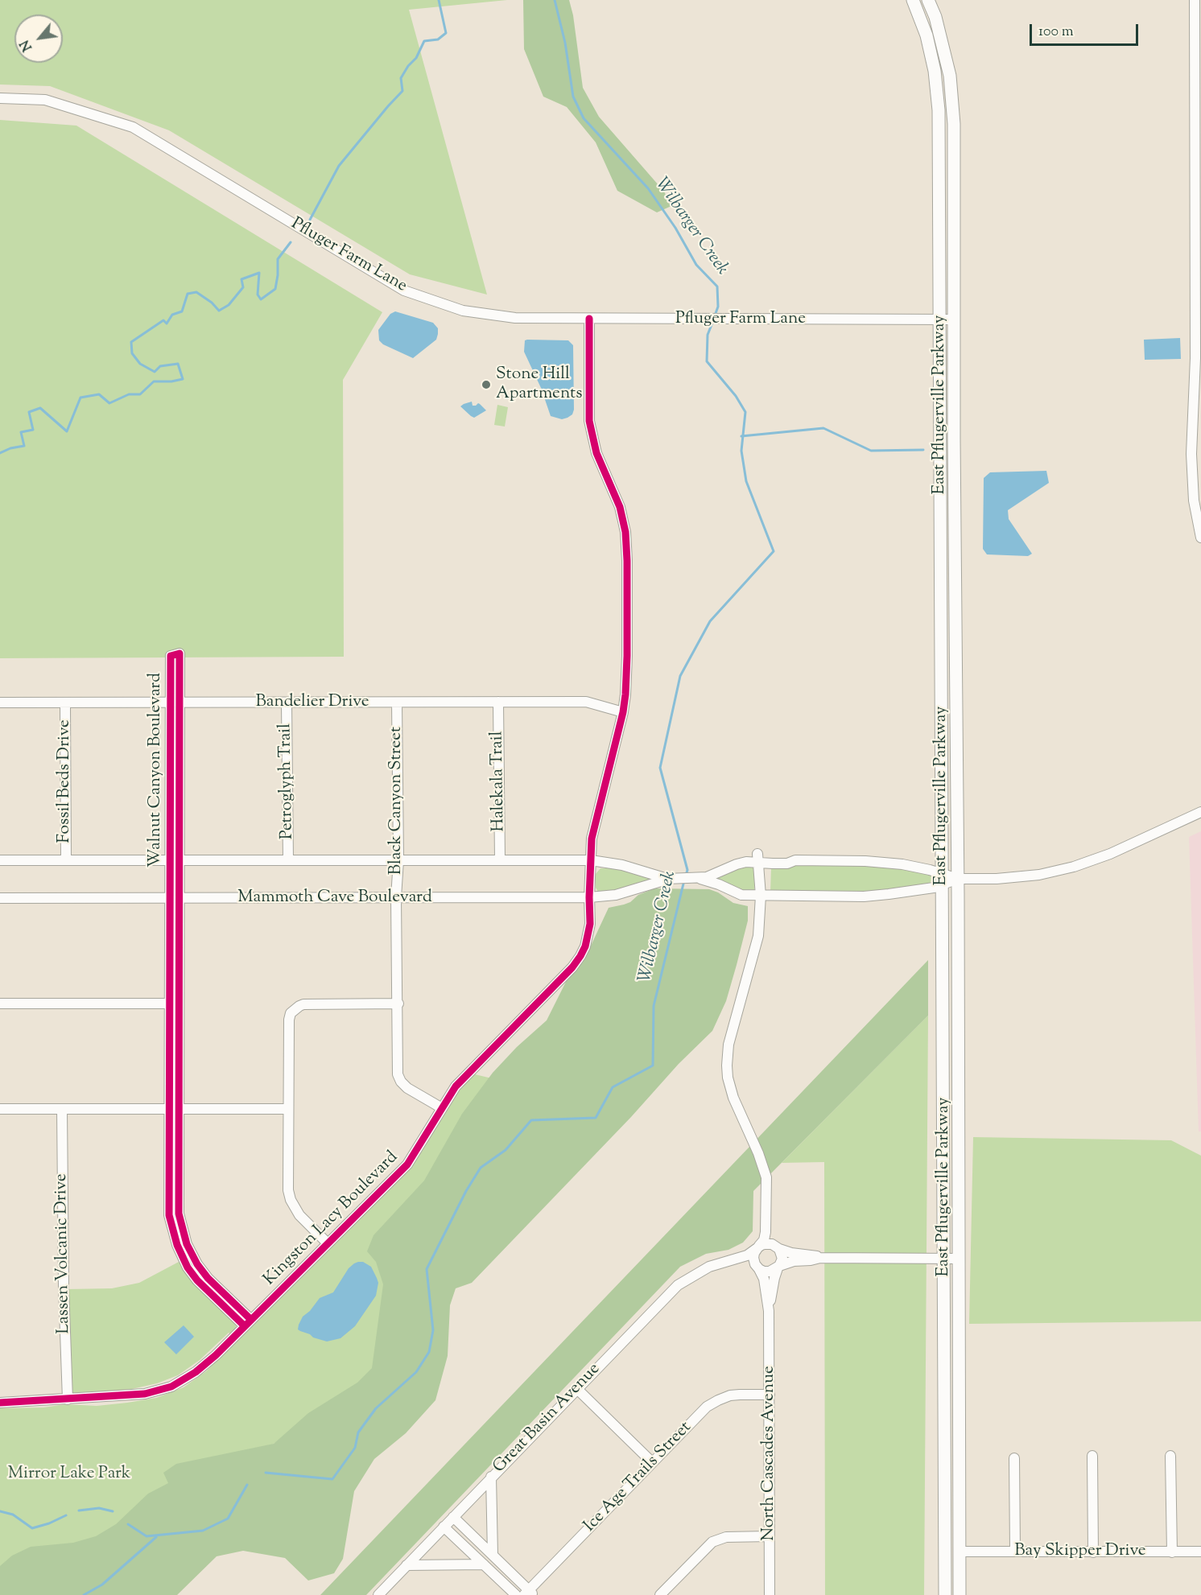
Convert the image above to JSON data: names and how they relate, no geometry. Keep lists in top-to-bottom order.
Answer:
{
  "streets": {
    "main road": ["East Pflugerville Parkway"],
    "street": [
      "Pfluger Farm Lane",
      "Bandelier Drive",
      "Walnut Canyon Boulevard",
      "Fossil Beds Drive",
      "Petroglyph Trail",
      "Halekala Trail",
      "Black Canyon Street",
      "Mammoth Cave Boulevard",
      "Kingston Lacy Boulevard",
      "Lassen Volcanic Drive",
      "Great Basin Avenue",
      "North Cascades Avenue",
      "Ice Age Trails Street",
      "Bay Skipper Drive"
    ]
  },
  "crossings": [
    ["Pfluger Farm Lane", "East Pflugerville Parkway"],
    ["Pfluger Farm Lane", "Kingston Lacy Boulevard"],
    ["East Pflugerville Parkway", "Mammoth Cave Boulevard"],
    ["East Pflugerville Parkway", "Bay Skipper Drive"],
    ["Bandelier Drive", "Walnut Canyon Boulevard"],
    ["Bandelier Drive", "Fossil Beds Drive"],
    ["Bandelier Drive", "Petroglyph Trail"],
    ["Bandelier Drive", "Halekala Trail"],
    ["Bandelier Drive", "Black Canyon Street"],
    ["Bandelier Drive", "Kingston Lacy Boulevard"],
    ["Walnut Canyon Boulevard", "Mammoth Cave Boulevard"],
    ["Walnut Canyon Boulevard", "Kingston Lacy Boulevard"],
    ["Fossil Beds Drive", "Mammoth Cave Boulevard"],
    ["Petroglyph Trail", "Mammoth Cave Boulevard"],
    ["Halekala Trail", "Mammoth Cave Boulevard"],
    ["Black Canyon Street", "Mammoth Cave Boulevard"],
    ["Black Canyon Street", "Kingston Lacy Boulevard"],
    ["Mammoth Cave Boulevard", "Kingston Lacy Boulevard"],
    ["Kingston Lacy Boulevard", "Lassen Volcanic Drive"],
    ["Great Basin Avenue", "North Cascades Avenue"],
    ["North Cascades Avenue", "Ice Age Trails Street"]
  ],
  "water": ["Wilbarger Creek"],
  "parks": ["Mirror Lake Park"],
  "places": ["Stone Hill Apartments"],
  "scale_bar": "100 m",
  "north": "bottom left"
}
